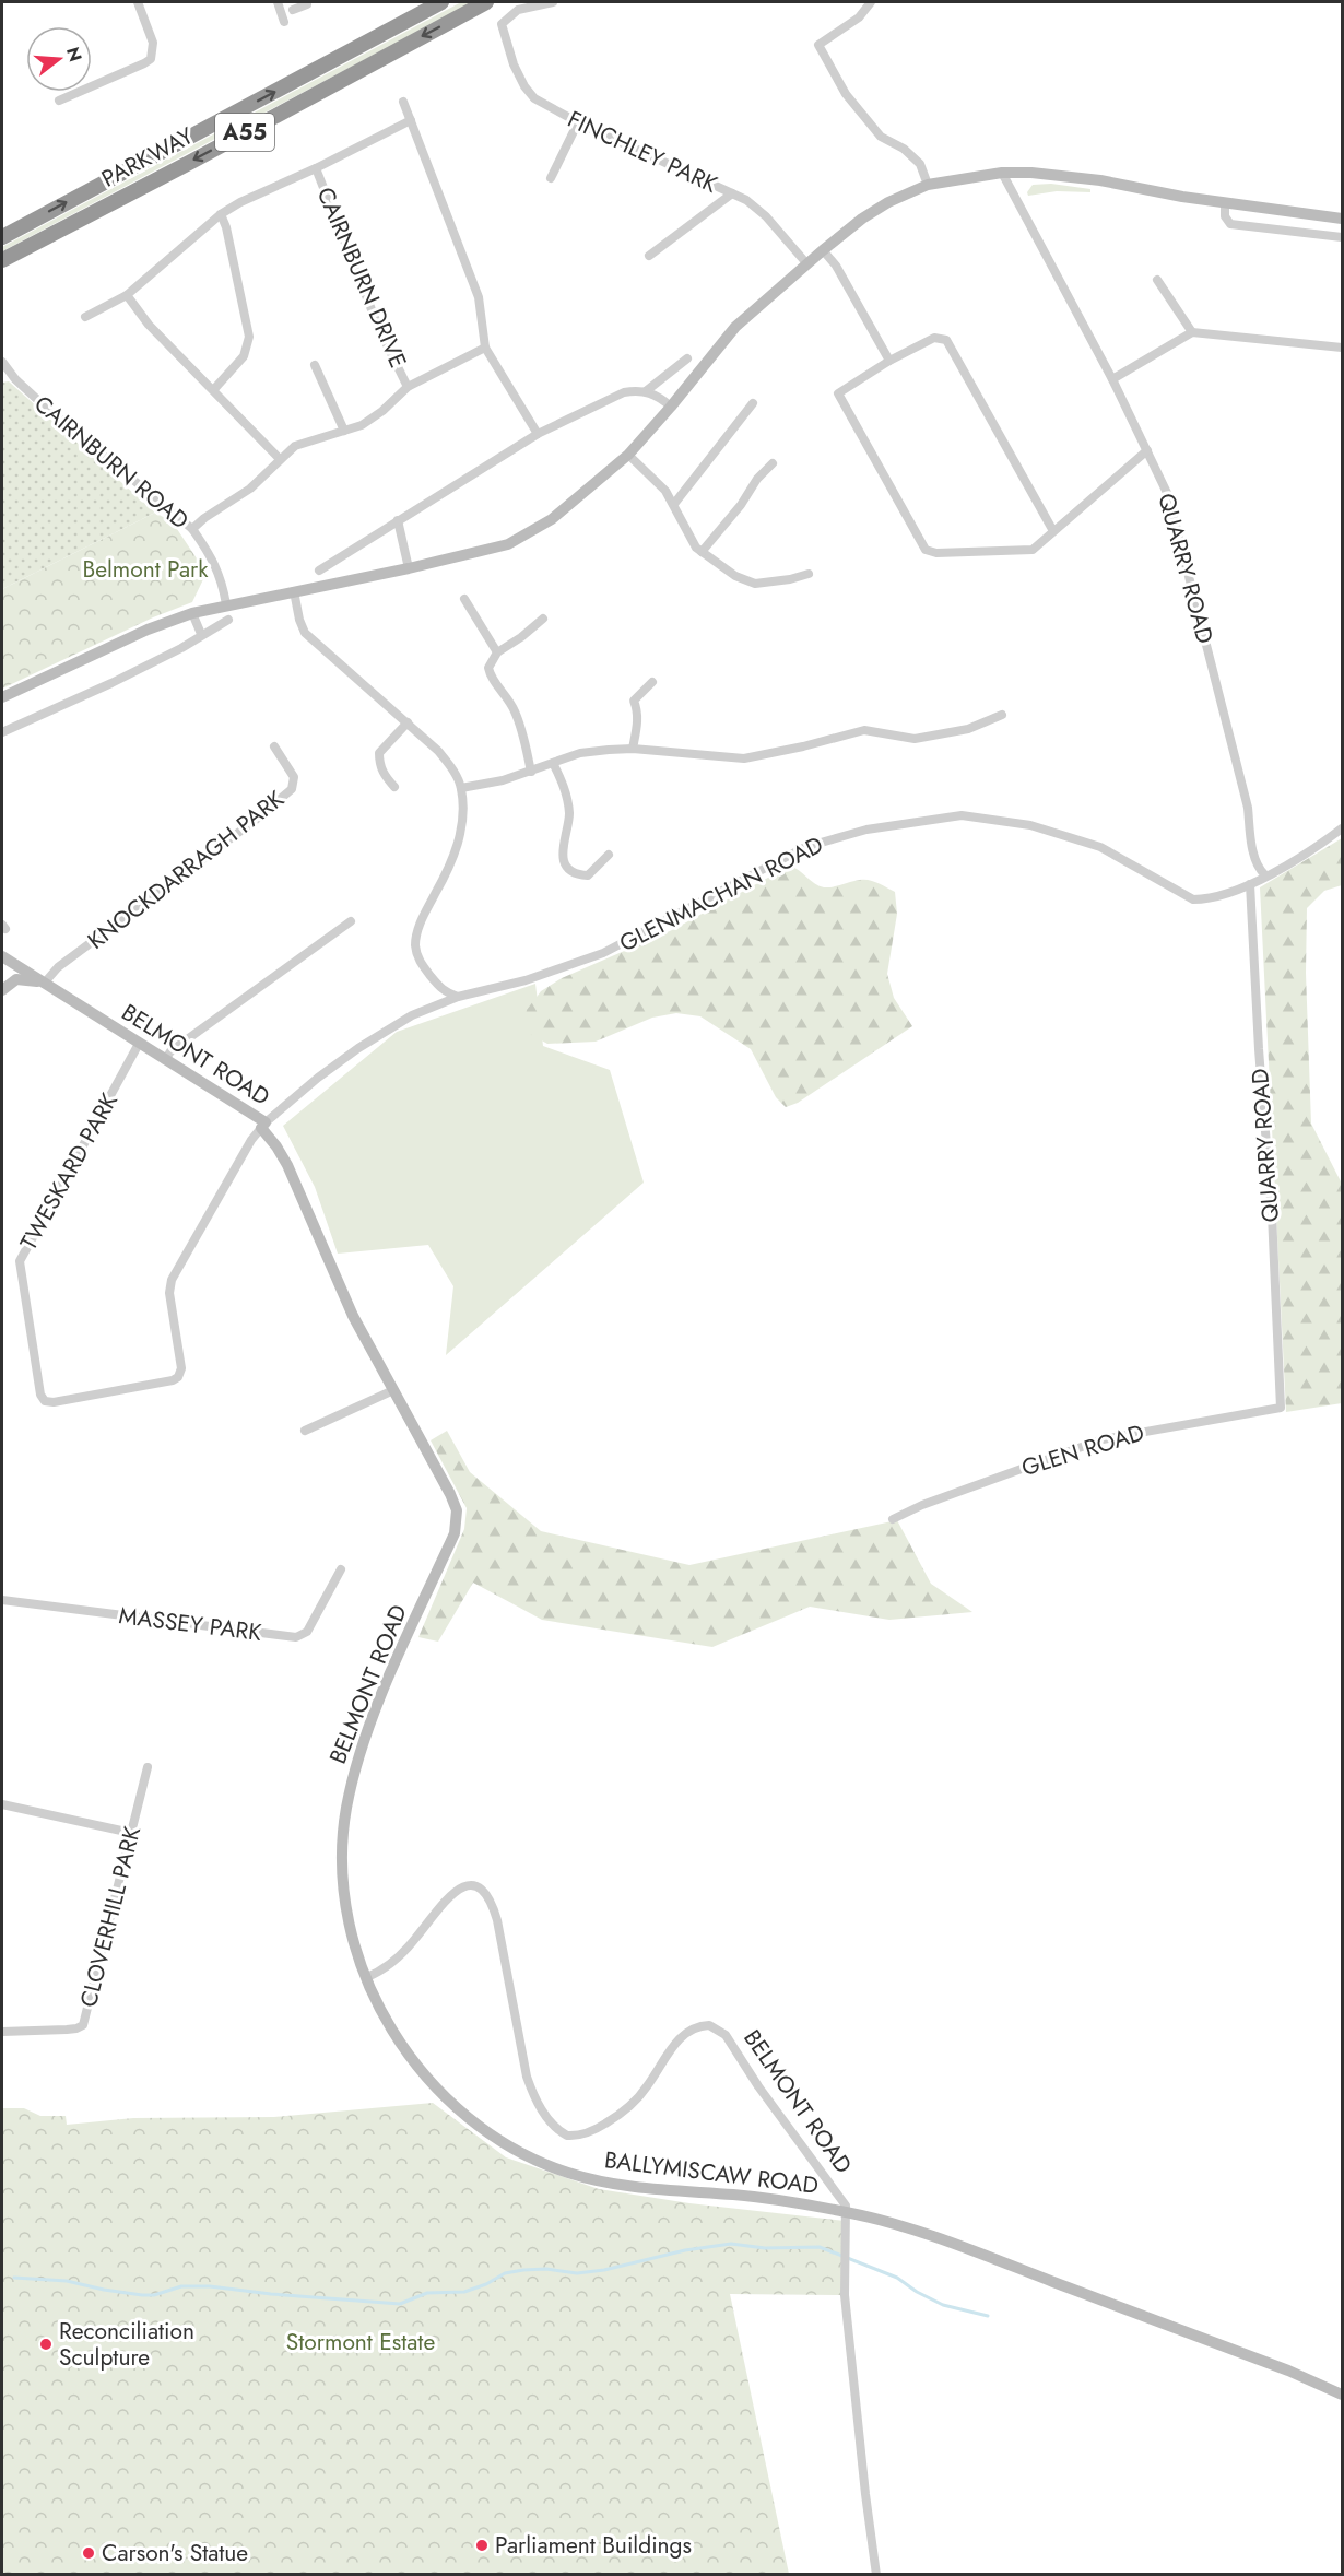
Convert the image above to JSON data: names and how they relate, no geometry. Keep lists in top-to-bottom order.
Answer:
{
  "streets": {
    "highway": ["A55", "PARKWAY"],
    "main road": ["BELMONT ROAD", "BALLYMISCAW ROAD"],
    "street": [
      "FINCHLEY PARK",
      "CAIRNBURN DRIVE",
      "CAIRNBURN ROAD",
      "QUARRY ROAD",
      "KNOCKDARRAGH PARK",
      "GLENMACHAN ROAD",
      "TWESKARD PARK",
      "GLEN ROAD",
      "MASSEY PARK",
      "CLOVERHILL PARK"
    ]
  },
  "crossings": [
    ["QUARRY ROAD", "GLENMACHAN ROAD"],
    ["QUARRY ROAD", "GLEN ROAD"],
    ["KNOCKDARRAGH PARK", "BELMONT ROAD"],
    ["GLENMACHAN ROAD", "BELMONT ROAD"],
    ["GLENMACHAN ROAD", "TWESKARD PARK"],
    ["BELMONT ROAD", "TWESKARD PARK"],
    ["BELMONT ROAD", "BALLYMISCAW ROAD"]
  ],
  "parks": ["Belmont Park", "Stormont Estate"],
  "places": ["Reconciliation Sculpture", "Parliament Buildings", "Carson's Statue"],
  "north": "right"
}
